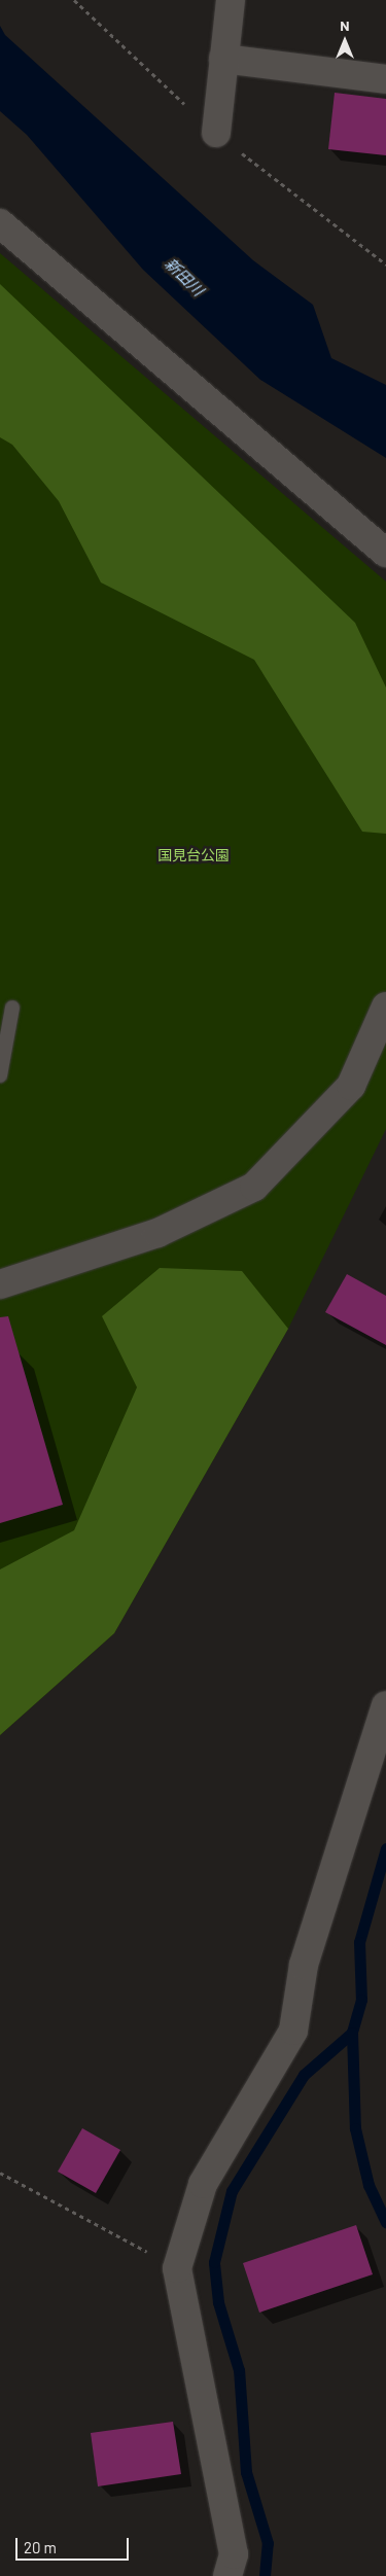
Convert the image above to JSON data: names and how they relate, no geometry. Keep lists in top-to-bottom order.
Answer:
{
  "water": ["新田川"],
  "parks": ["国見台公園"],
  "scale_bar": "20 m",
  "north": "top"
}
